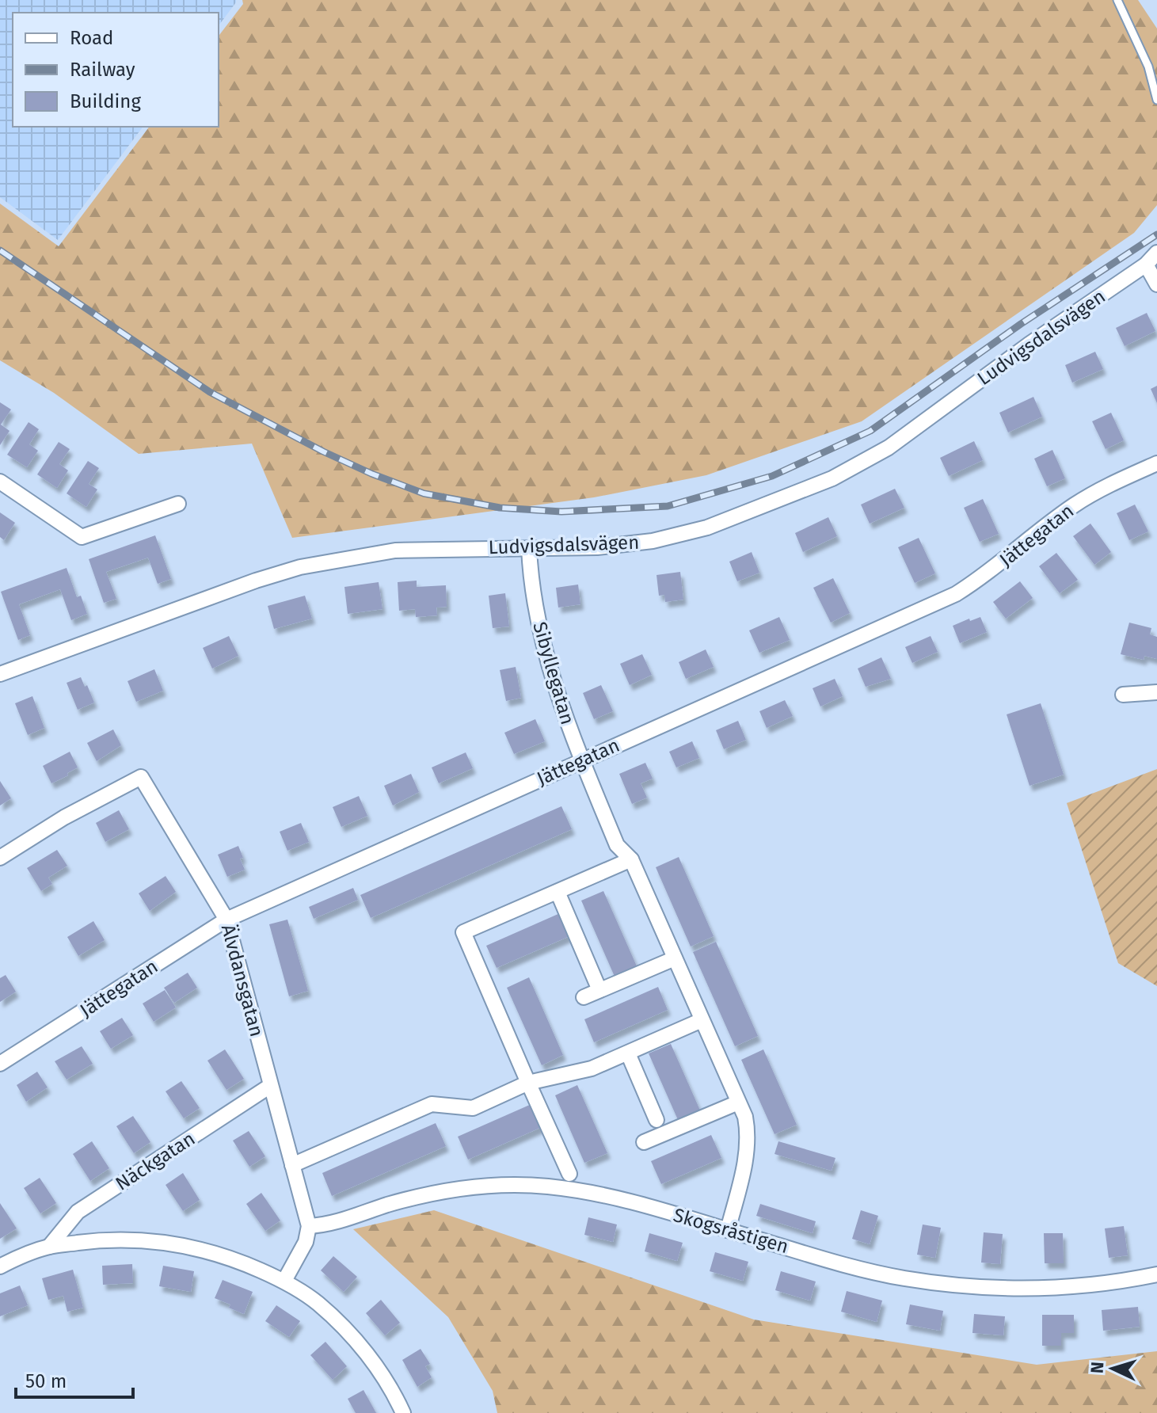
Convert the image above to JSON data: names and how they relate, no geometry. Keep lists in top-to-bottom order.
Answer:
{
  "streets": {
    "street": [
      "Ludvigsdalsvägen",
      "Jättegatan",
      "Sibyllegatan",
      "Älvdansgatan",
      "Näckgatan",
      "Skogsråstigen"
    ]
  },
  "crossings": [
    ["Ludvigsdalsvägen", "Sibyllegatan"],
    ["Jättegatan", "Sibyllegatan"],
    ["Jättegatan", "Älvdansgatan"],
    ["Sibyllegatan", "Skogsråstigen"],
    ["Älvdansgatan", "Näckgatan"],
    ["Älvdansgatan", "Skogsråstigen"]
  ],
  "legend": ["Road", "Railway", "Building"],
  "scale_bar": "50 m",
  "north": "left"
}
